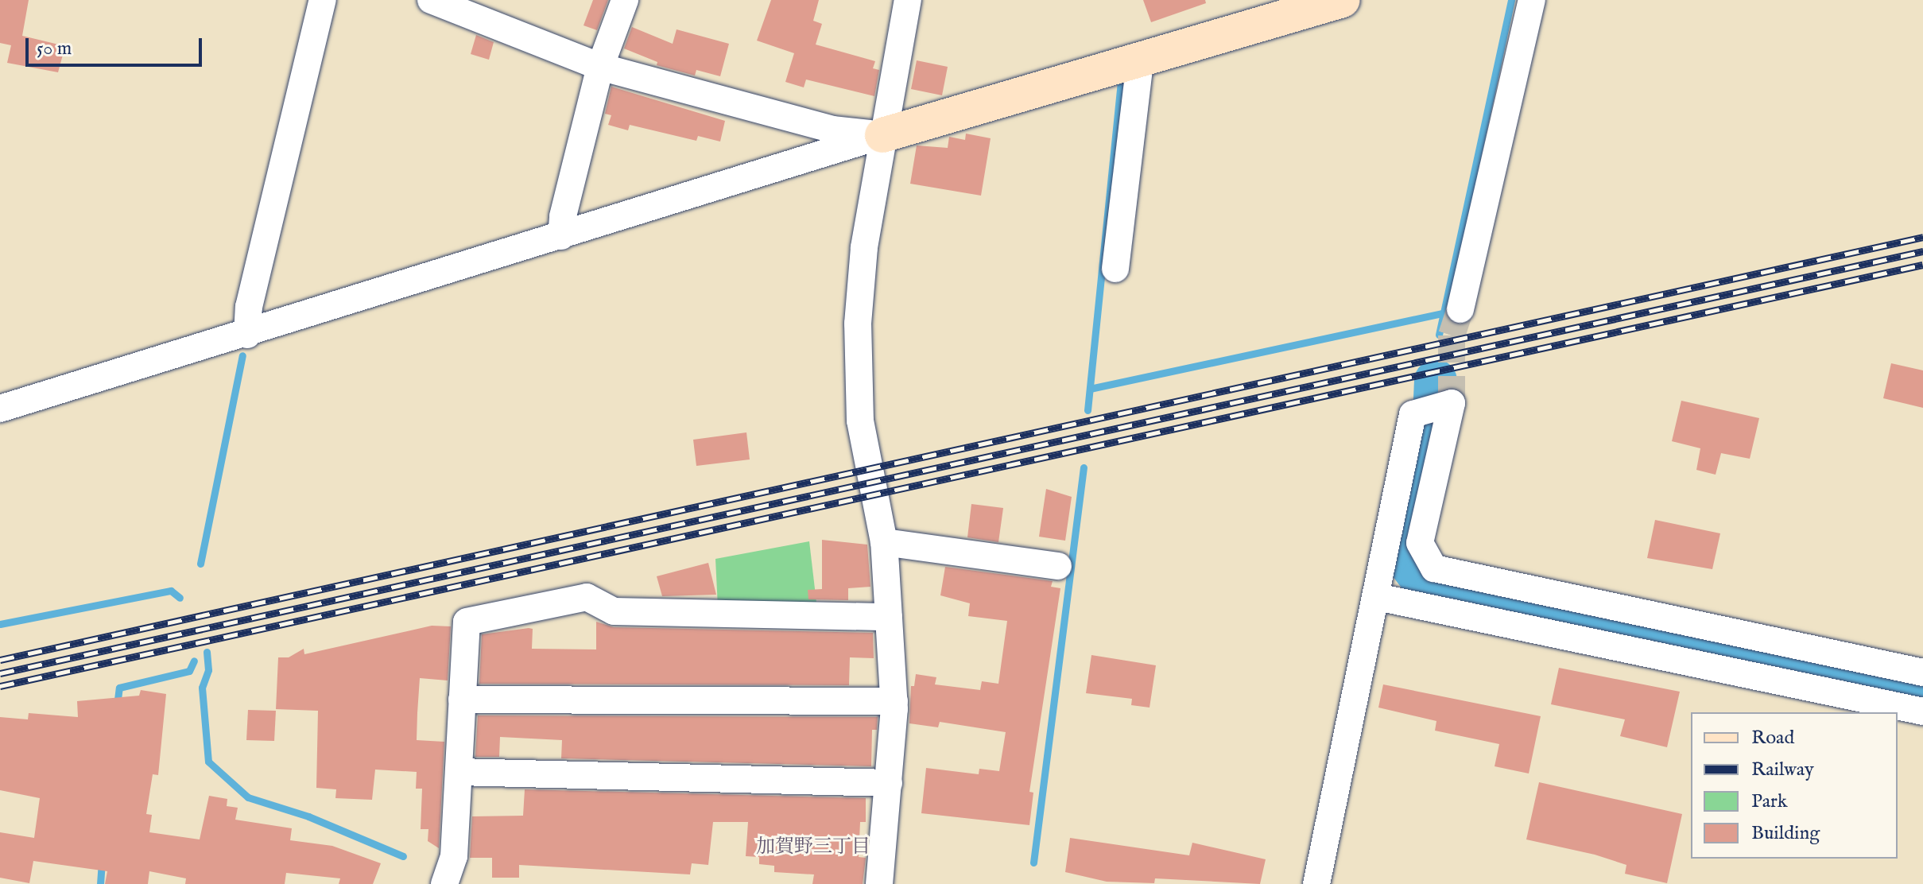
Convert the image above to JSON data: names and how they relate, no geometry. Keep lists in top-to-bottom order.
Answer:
{
  "districts": ["加賀野三丁目"],
  "legend": [
    "Road",
    "Railway",
    "Park",
    "Building"
  ],
  "scale_bar": "50 m"
}
